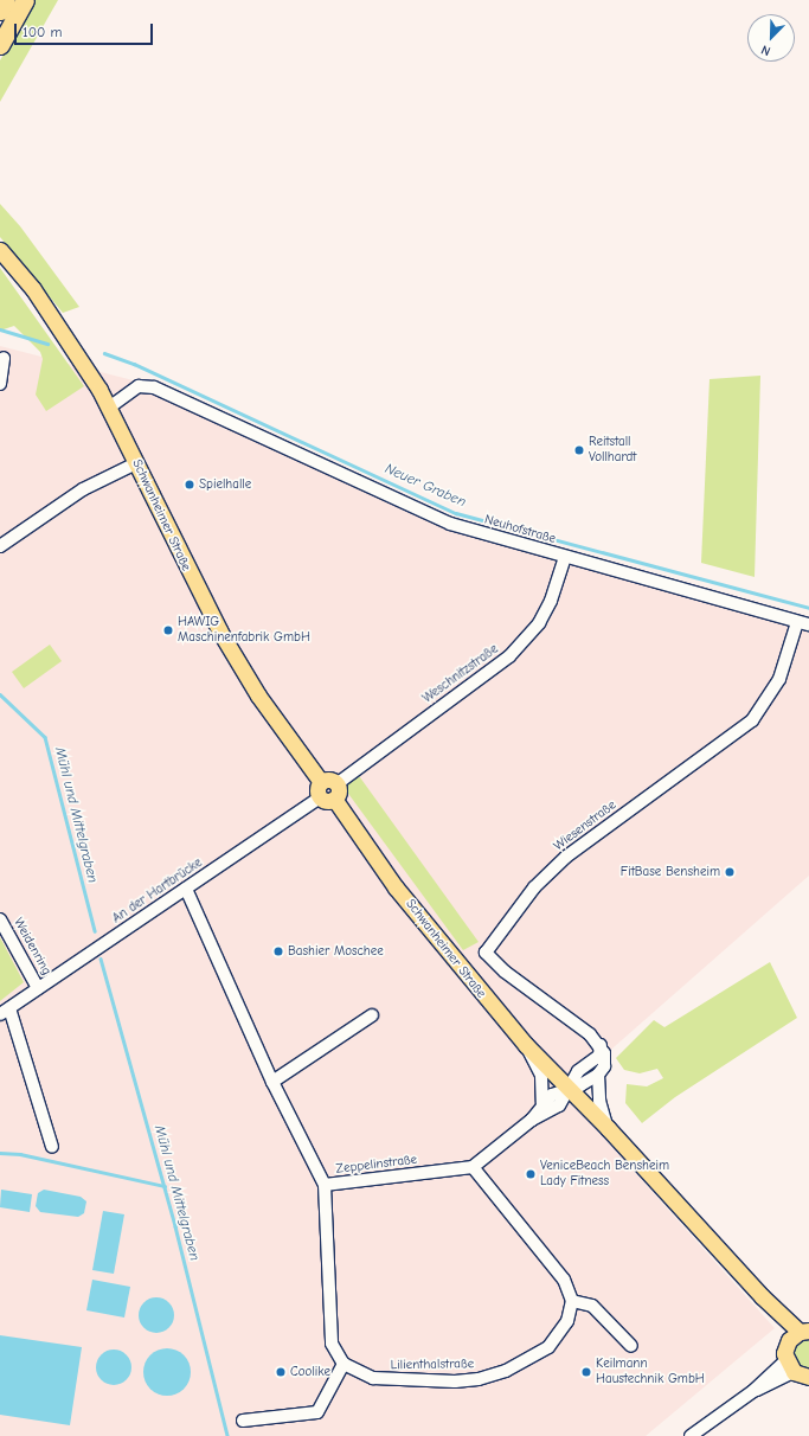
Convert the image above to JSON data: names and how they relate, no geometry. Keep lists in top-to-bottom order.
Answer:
{
  "streets": {
    "main road": ["Schwanheimer Straße"],
    "street": [
      "Neuhofstraße",
      "Weschnitzstraße",
      "Wiesenstraße",
      "An der Hartbrücke",
      "Weidenring",
      "Zeppelinstraße",
      "Lilienthalstraße"
    ]
  },
  "crossings": [
    ["Schwanheimer Straße", "Neuhofstraße"],
    ["Schwanheimer Straße", "Weschnitzstraße"],
    ["Schwanheimer Straße", "An der Hartbrücke"],
    ["Neuhofstraße", "Weschnitzstraße"],
    ["Neuhofstraße", "Wiesenstraße"],
    ["Weschnitzstraße", "An der Hartbrücke"],
    ["An der Hartbrücke", "Weidenring"],
    ["An der Hartbrücke", "Zeppelinstraße"]
  ],
  "water": ["Neuer Graben", "Mühl und Mittelgraben"],
  "places": [
    "Reitstall Vollhardt",
    "Spielhalle",
    "HAWIG Maschinenfabrik GmbH",
    "FitBase Bensheim",
    "Bashier Moschee",
    "VeniceBeach Bensheim Lady Fitness",
    "Coolike",
    "Keilmann Haustechnik GmbH"
  ],
  "scale_bar": "100 m",
  "north": "bottom left"
}
